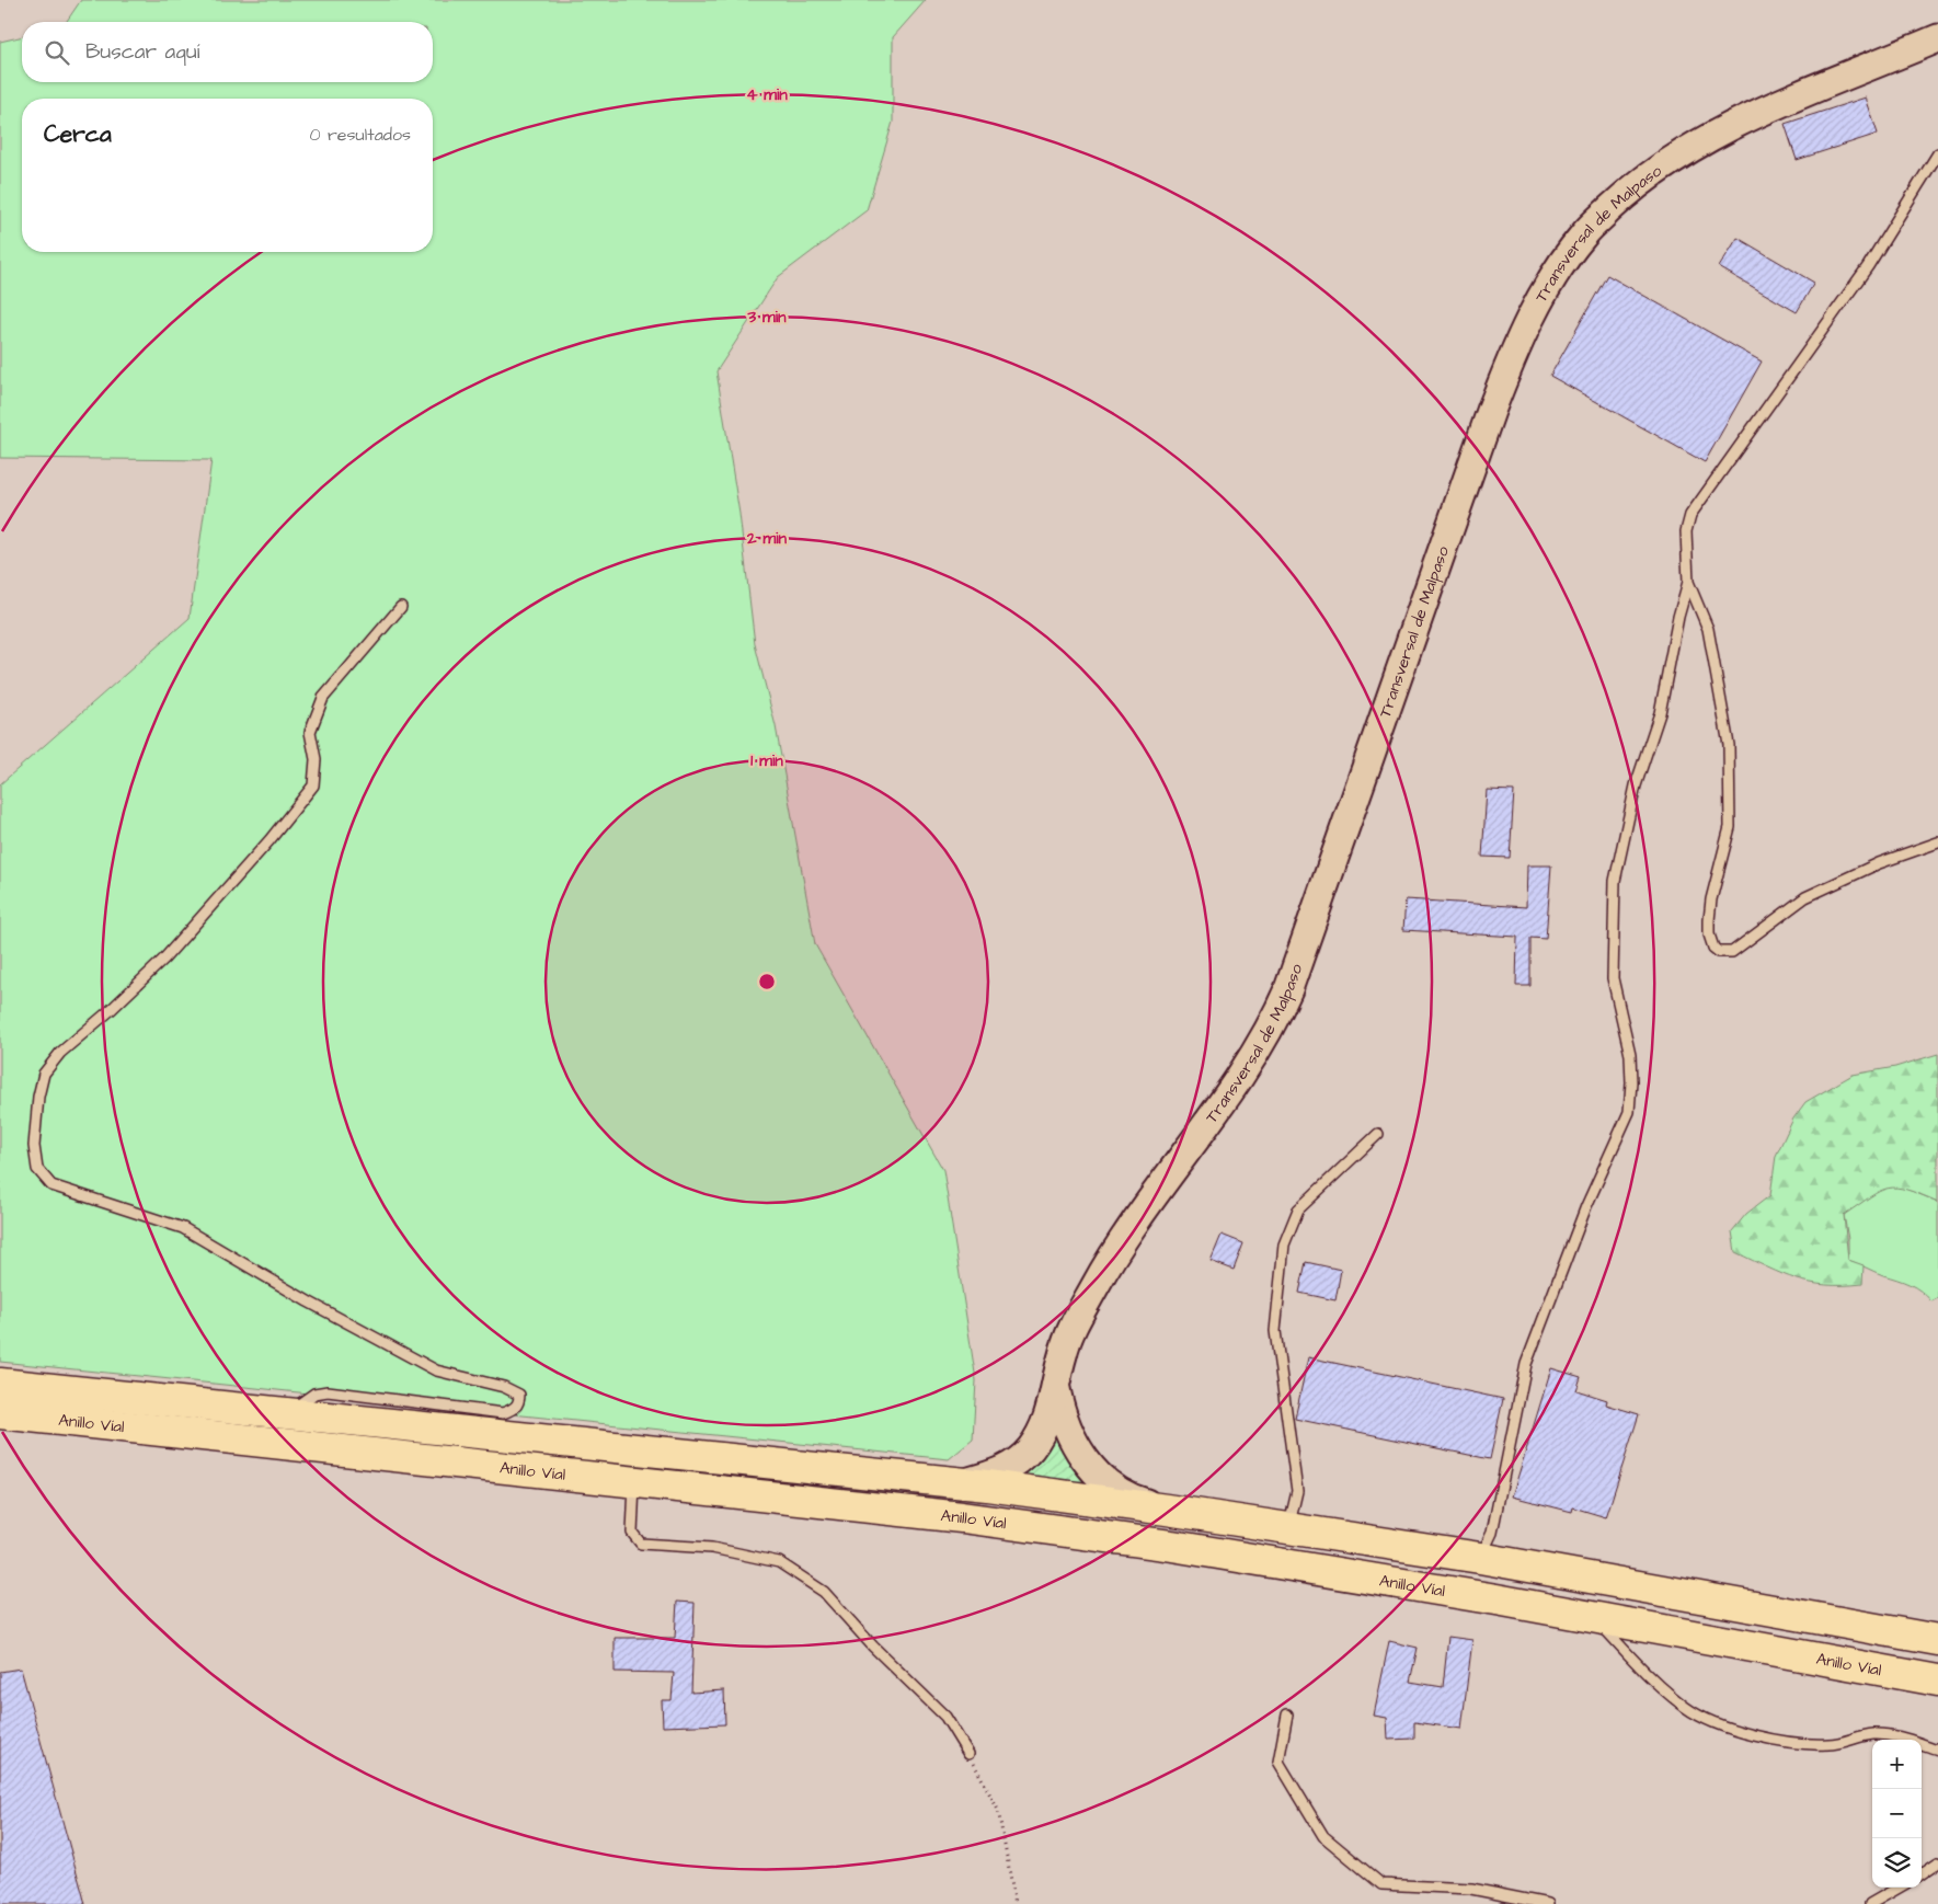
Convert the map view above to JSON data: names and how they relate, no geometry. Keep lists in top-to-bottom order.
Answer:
{
  "streets": {
    "highway": ["Anillo Víal"],
    "main road": ["Transversal de Malpaso"]
  },
  "crossings": [
    ["Transversal de Malpaso", "Anillo Víal"]
  ],
  "page": {
    "search": "Buscar aquí",
    "heading": ["Cerca", "0 resultados"],
    "map_buttons": ["+", "−"]
  },
  "rings": [
    "4 min",
    "3 min",
    "2 min",
    "1 min"
  ]
}
